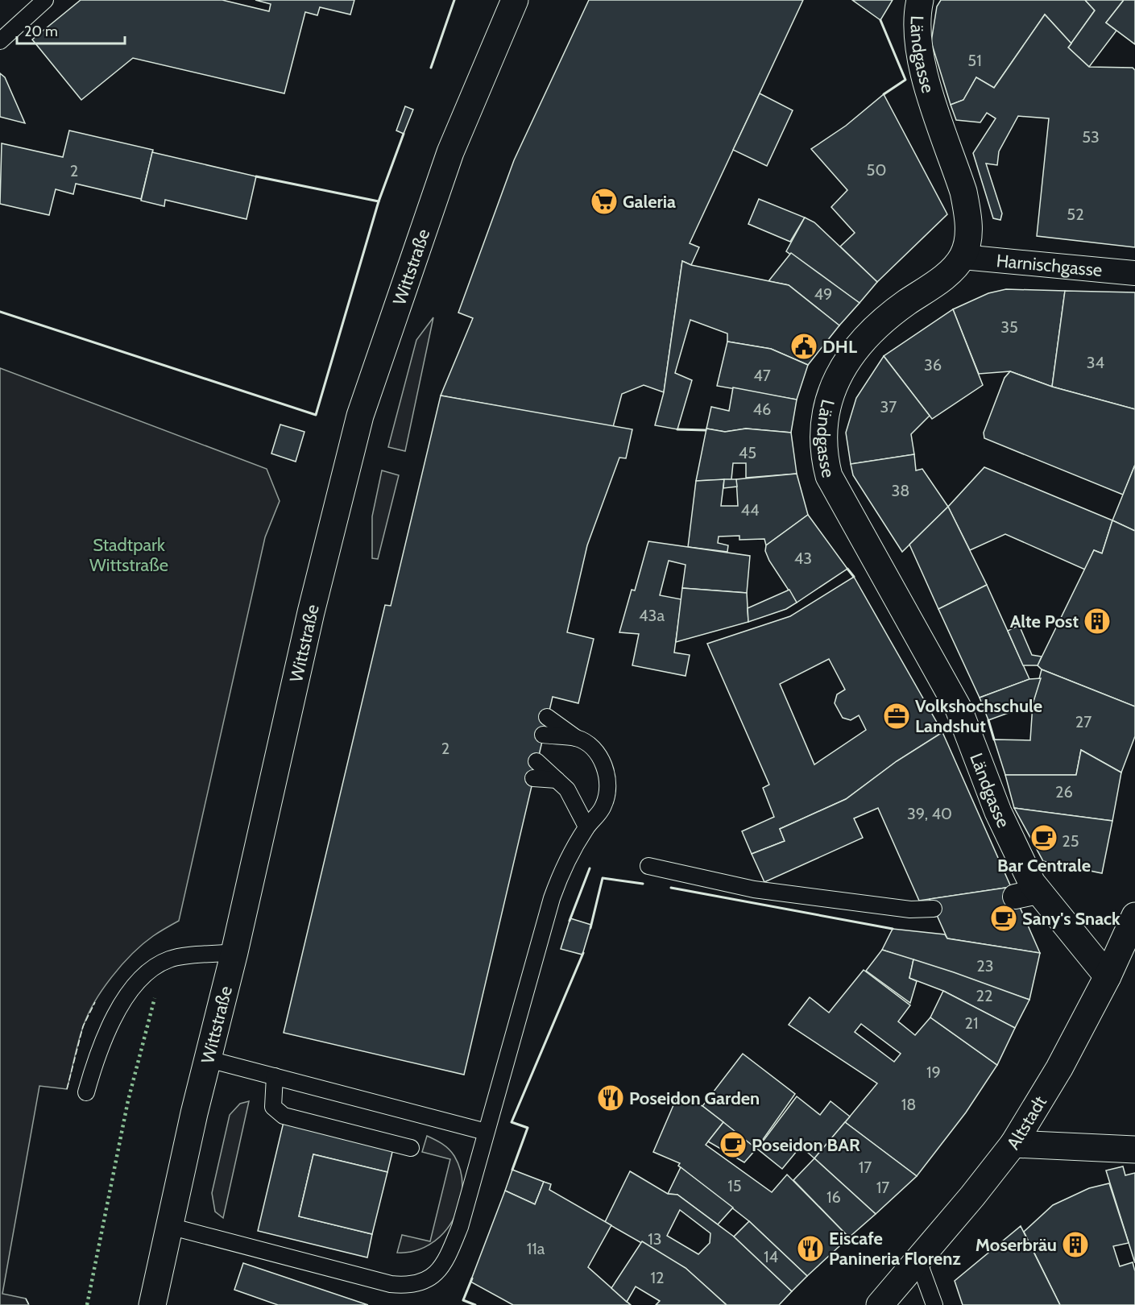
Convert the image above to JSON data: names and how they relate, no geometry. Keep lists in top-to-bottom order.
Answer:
{
  "streets": {
    "street": [
      "Ländgasse",
      "Harnischgasse",
      "Wittstraße",
      "Altstadt"
    ]
  },
  "crossings": [
    ["Ländgasse", "Harnischgasse"],
    ["Ländgasse", "Altstadt"]
  ],
  "parks": ["Stadtpark Wittstraße"],
  "places": {
    "supermarket": ["Galeria"],
    "public building": ["DHL"],
    "building": ["Alte Post", "Moserbräu"],
    "office": ["Volkshochschule Landshut"],
    "cafe": ["Bar Centrale", "Sany's Snack", "Poseidon BAR"],
    "restaurant": ["Poseidon Garden", "Eiscafe Panineria Florenz"]
  },
  "house_numbers": [
    "51",
    "53",
    "50",
    "2",
    "52",
    "49",
    "35",
    "34",
    "36",
    "47",
    "37",
    "46",
    "45",
    "38",
    "44",
    "43",
    "43a",
    "27",
    "2",
    "26",
    "39, 40",
    "25",
    "23",
    "22",
    "21",
    "19",
    "18",
    "17",
    "15",
    "17",
    "16",
    "13",
    "11a",
    "14",
    "12"
  ],
  "scale_bar": "20 m"
}
